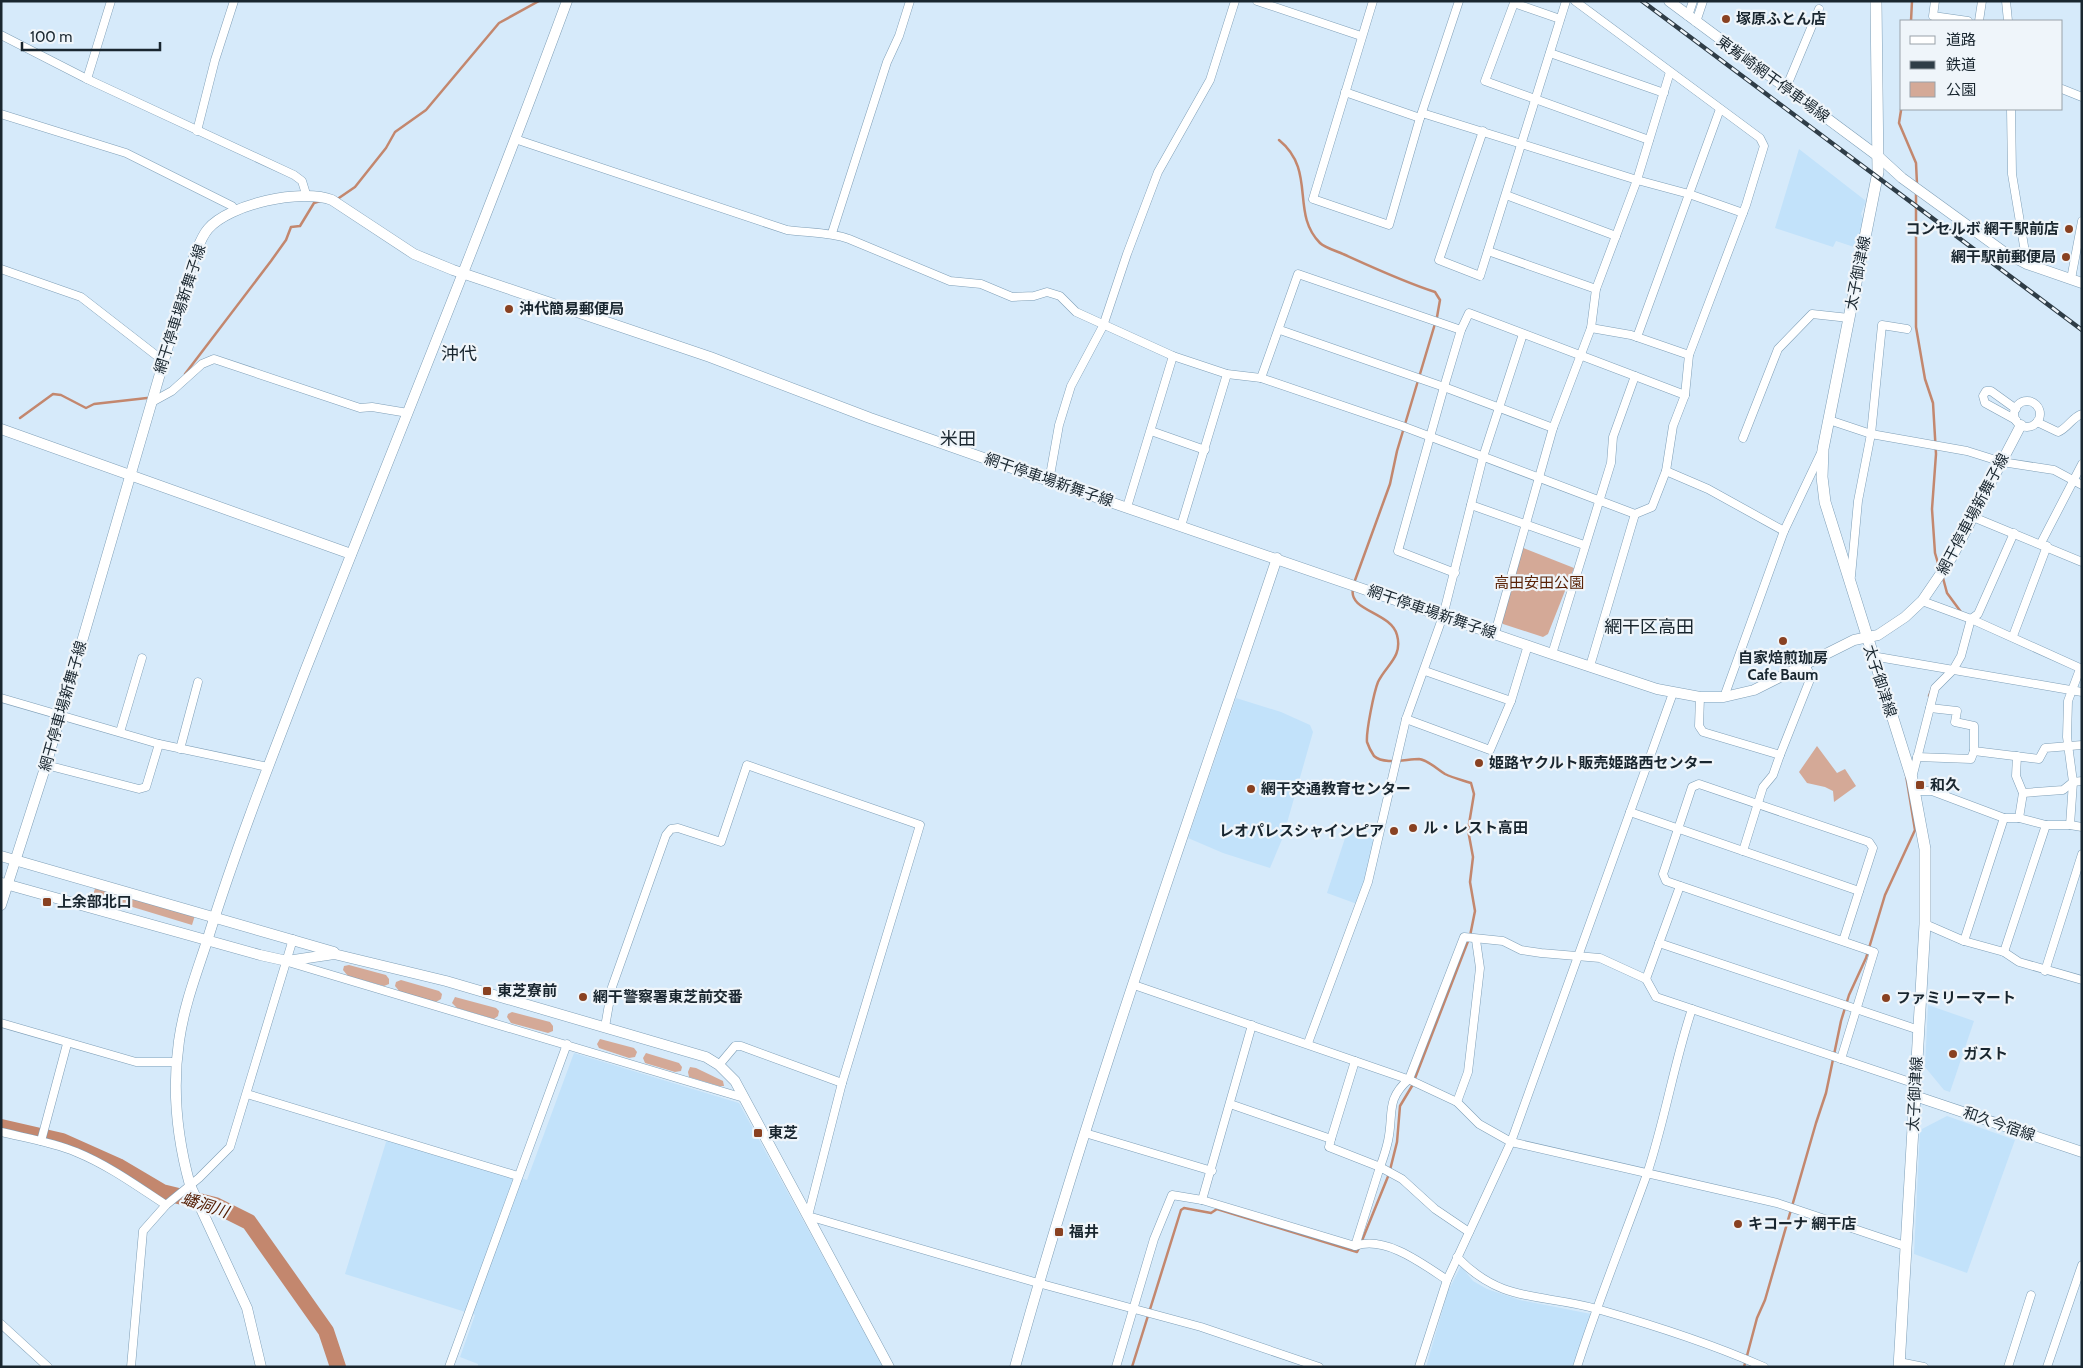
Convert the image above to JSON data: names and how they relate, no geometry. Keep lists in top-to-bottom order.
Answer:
{
  "streets": {
    "main road": ["太子御津線"],
    "street": ["東觜崎網干停車場線", "網干停車場新舞子線", "和久今宿線"]
  },
  "crossings": [
    ["東觜崎網干停車場線", "太子御津線"],
    ["太子御津線", "網干停車場新舞子線"],
    ["太子御津線", "和久今宿線"]
  ],
  "districts": ["沖代", "米田", "網干区高田"],
  "water": ["蟠洞川"],
  "parks": ["高田安田公園"],
  "places": {
    "other": [
      "塚原ふとん店",
      "コンセルボ 網干駅前店",
      "網干駅前郵便局",
      "沖代簡易郵便局",
      "自家焙煎珈房 Cafe Baum",
      "姫路ヤクルト販売姫路西センター",
      "網干交通教育センター",
      "ル・レスト高田",
      "レオパレスシャインピア",
      "網干警察署東芝前交番",
      "ファミリーマート",
      "ガスト",
      "キコーナ 網干店"
    ],
    "transit": [
      "和久",
      "上余部北口",
      "東芝寮前",
      "東芝",
      "福井"
    ]
  },
  "legend": ["道路", "鉄道", "公園"],
  "scale_bar": "100 m"
}
